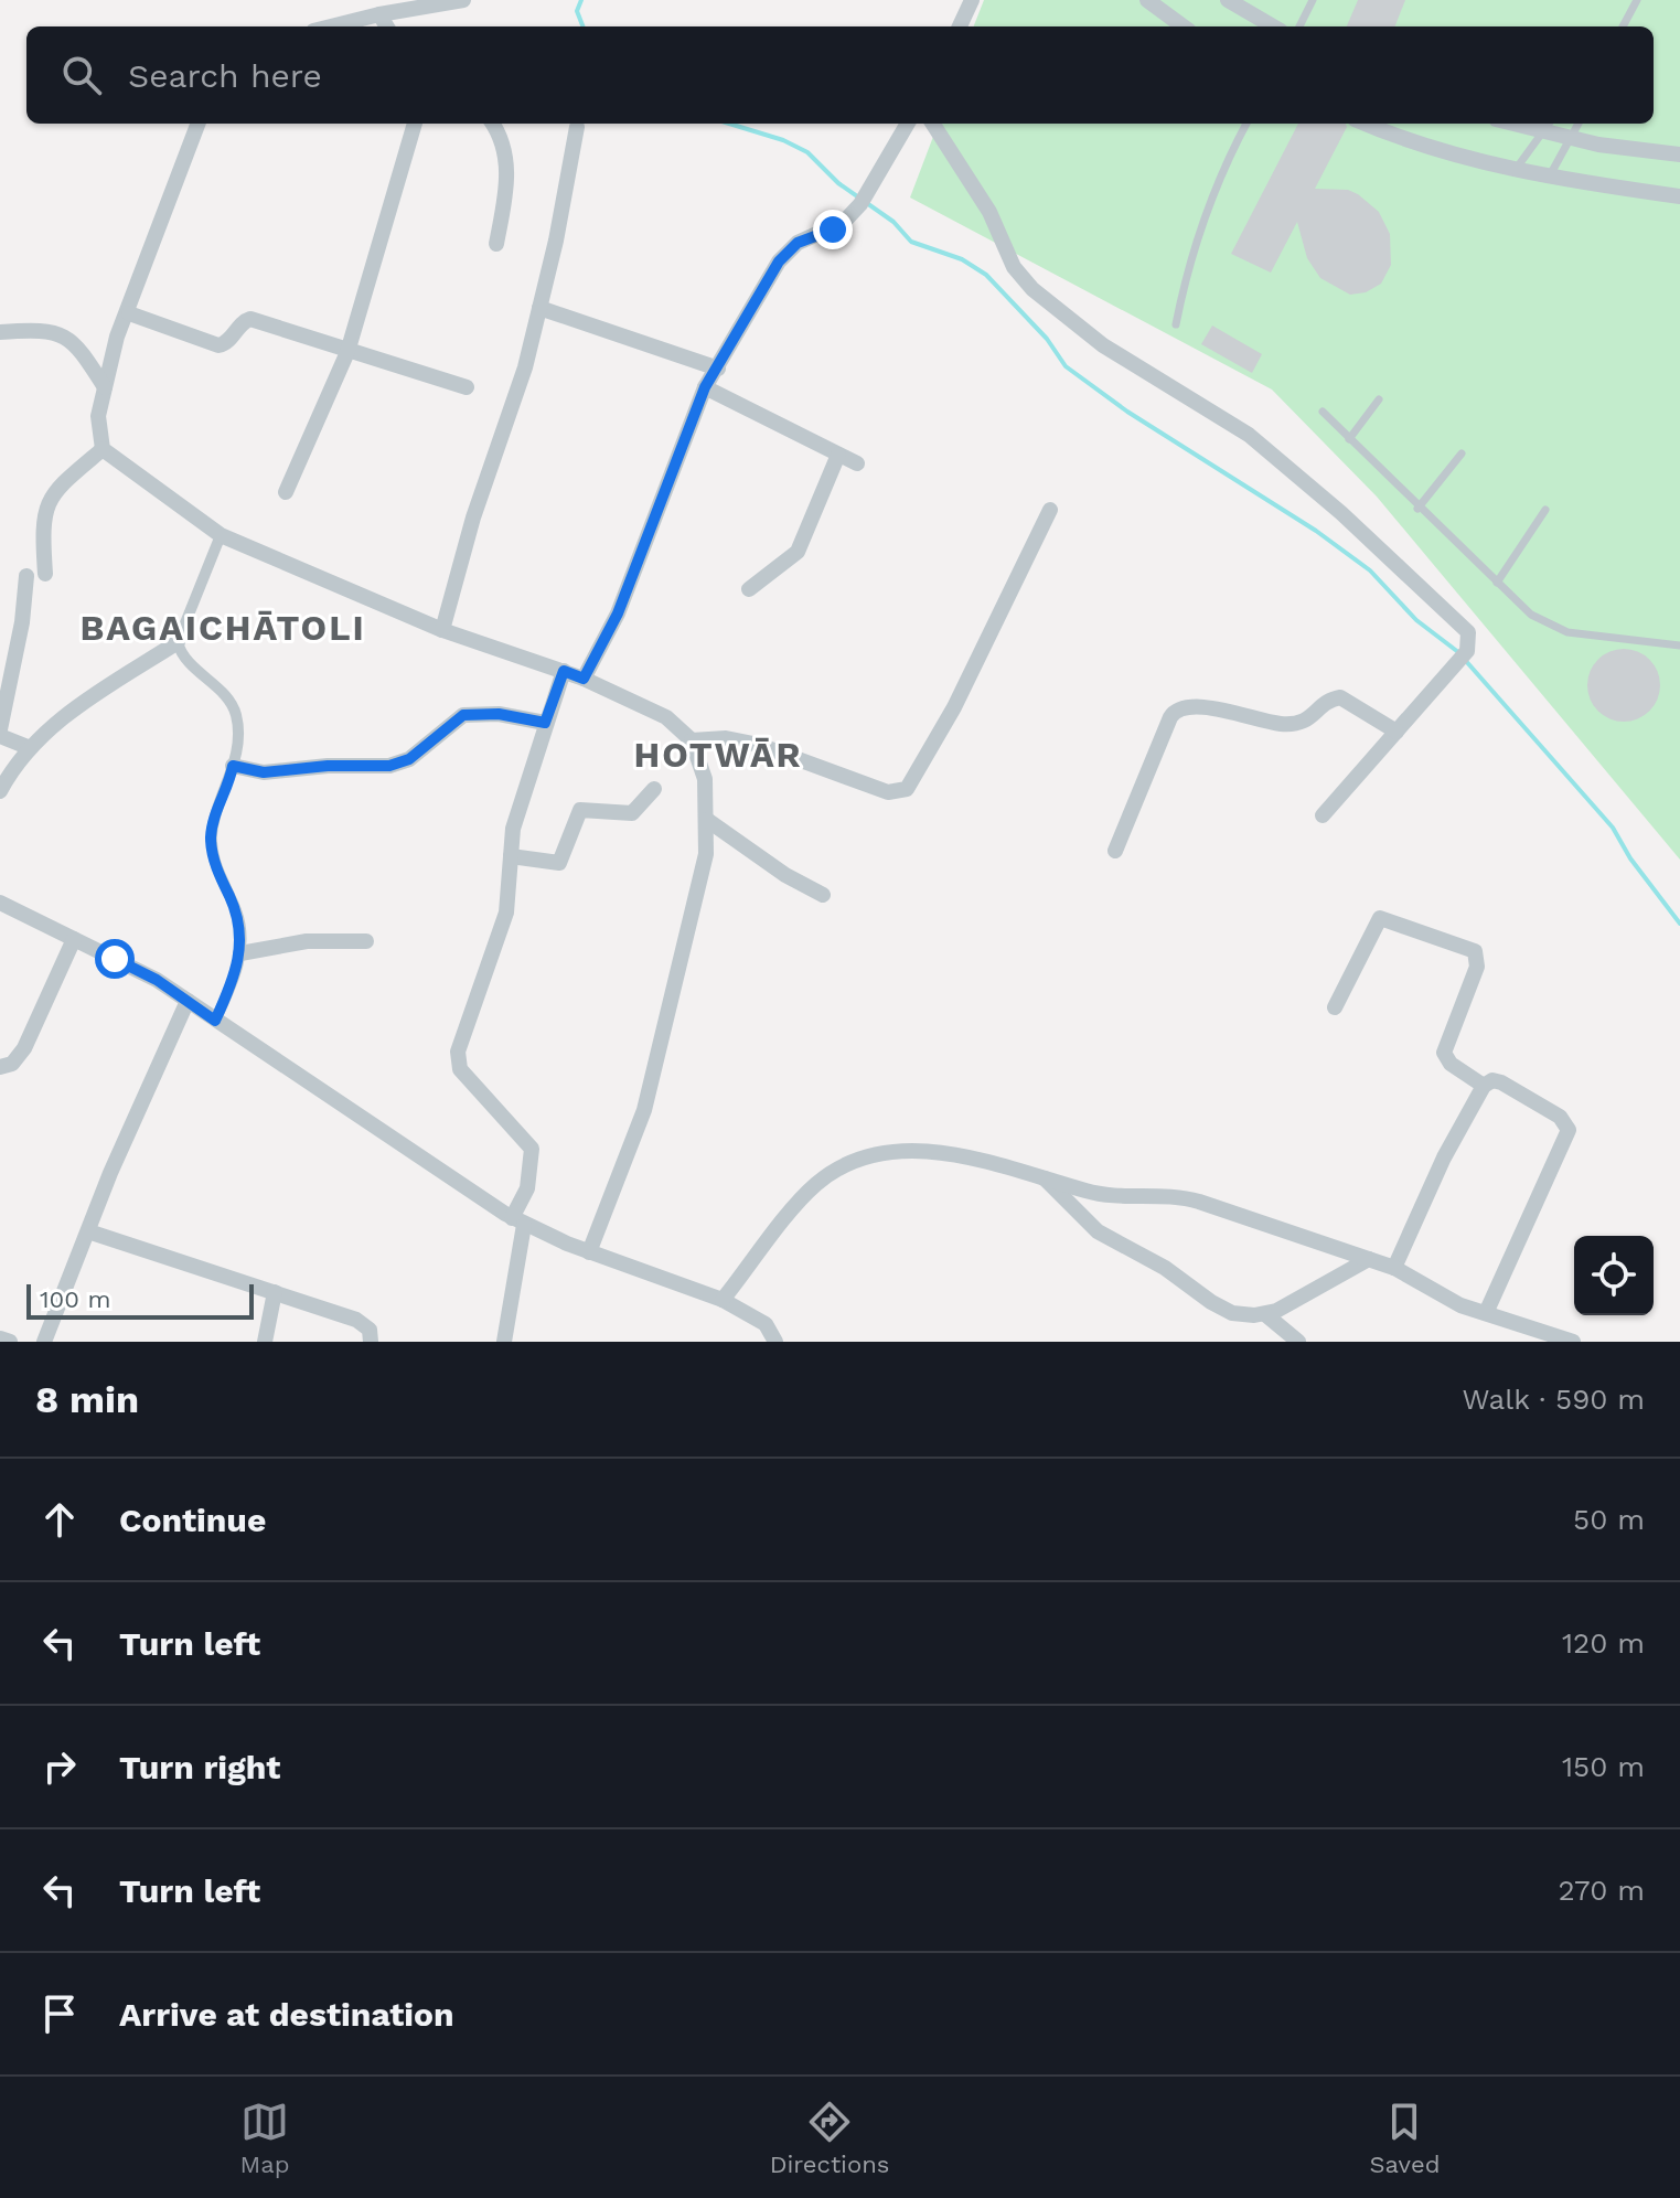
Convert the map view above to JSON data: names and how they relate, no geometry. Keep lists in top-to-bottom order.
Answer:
{
  "districts": ["BAGAICHĀTOLI", "HOTWĀR"],
  "scale_bar": "100 m",
  "page": {
    "search": "Search here",
    "scale": "100 m",
    "heading": ["8 min", "Walk · 590 m"],
    "list": [
      ["Continue", "50 m"],
      ["Turn left", "120 m"],
      ["Turn right", "150 m"],
      ["Turn left", "270 m"],
      "Arrive at destination"
    ],
    "nav": ["Map", "Directions", "Saved"]
  }
}
